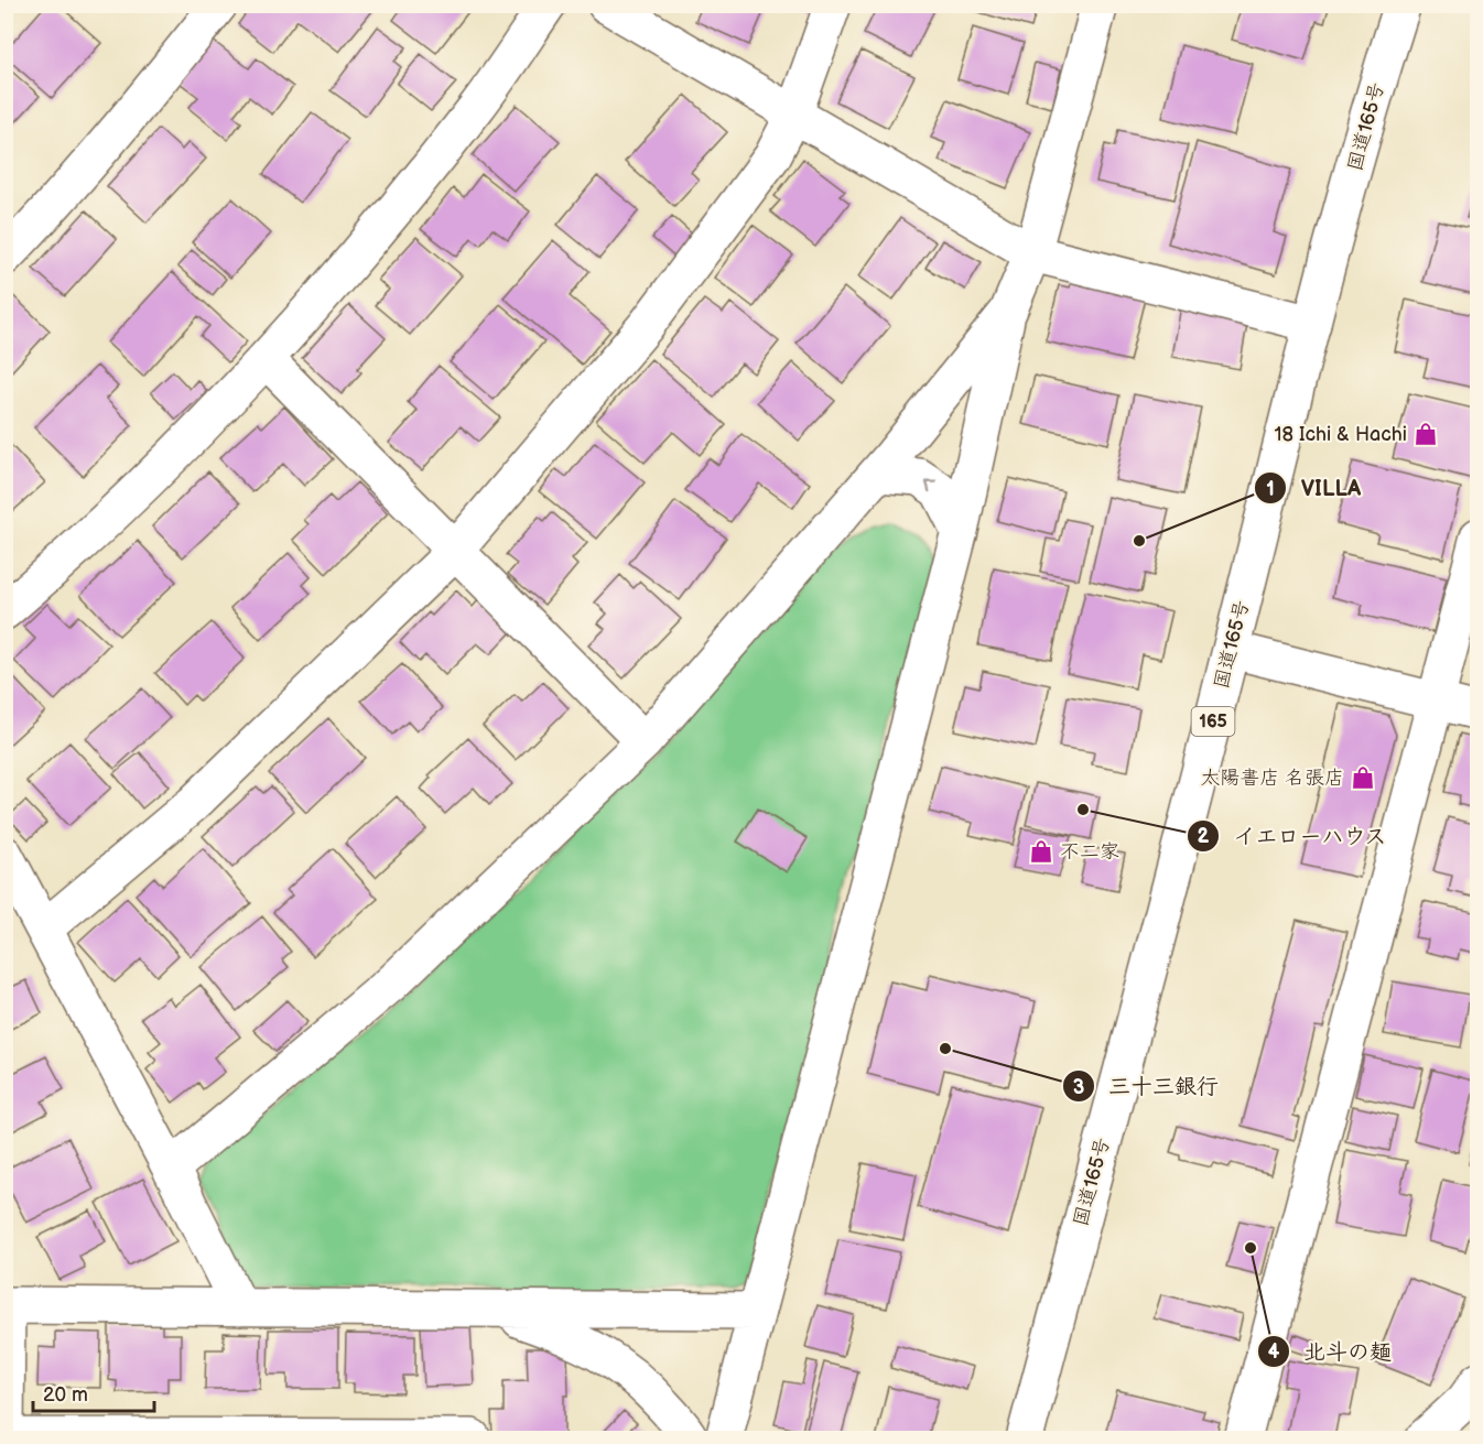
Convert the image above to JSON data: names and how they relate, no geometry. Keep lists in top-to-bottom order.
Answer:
{
  "streets": {
    "main road": ["国道165号", "165"]
  },
  "places": {
    "shop": ["18 Ichi & Hachi", "太陽書店 名張店", "不二家"],
    "other": [
      "VILLA",
      "イエローハウス",
      "三十三銀行",
      "北斗の麺"
    ]
  },
  "scale_bar": "20 m"
}
